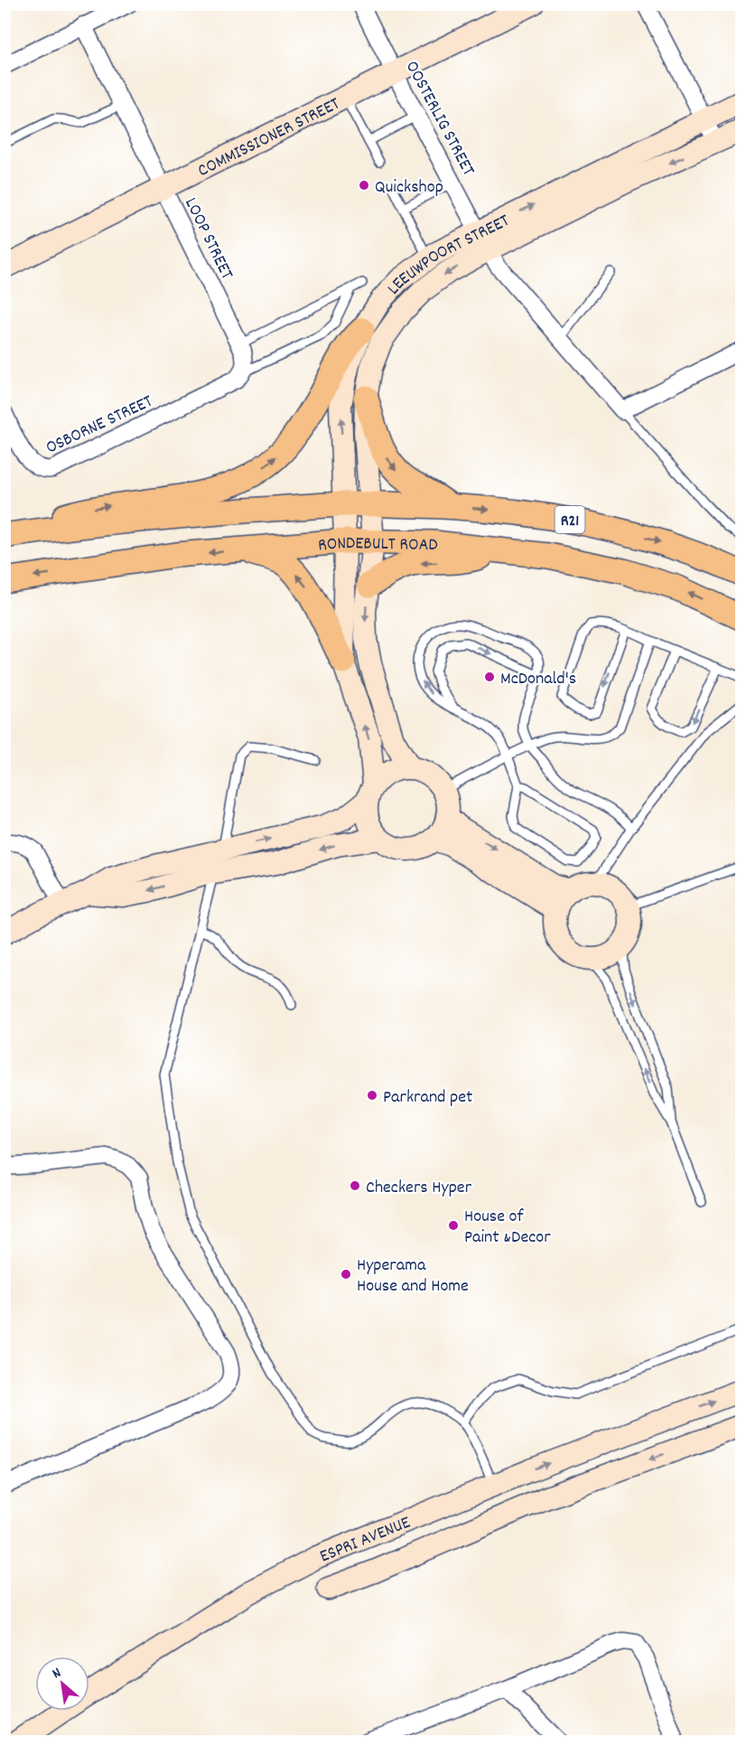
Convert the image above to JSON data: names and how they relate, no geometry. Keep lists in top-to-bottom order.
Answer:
{
  "streets": {
    "main road": ["R21", "RONDEBULT ROAD"],
    "street": [
      "OOSTERLIG STREET",
      "COMMISSIONER STREET",
      "LOOP STREET",
      "LEEUWPOORT STREET",
      "OSBORNE STREET",
      "ESPRI AVENUE"
    ]
  },
  "crossings": [
    ["OOSTERLIG STREET", "COMMISSIONER STREET"],
    ["OOSTERLIG STREET", "LEEUWPOORT STREET"],
    ["COMMISSIONER STREET", "LOOP STREET"],
    ["LOOP STREET", "OSBORNE STREET"],
    ["LEEUWPOORT STREET", "R21"],
    ["LEEUWPOORT STREET", "RONDEBULT ROAD"]
  ],
  "places": [
    "Quickshop",
    "McDonald's",
    "Parkrand pet",
    "Checkers Hyper",
    "House of Paint &Decor",
    "Hyperama House and Home"
  ],
  "north": "top left"
}
